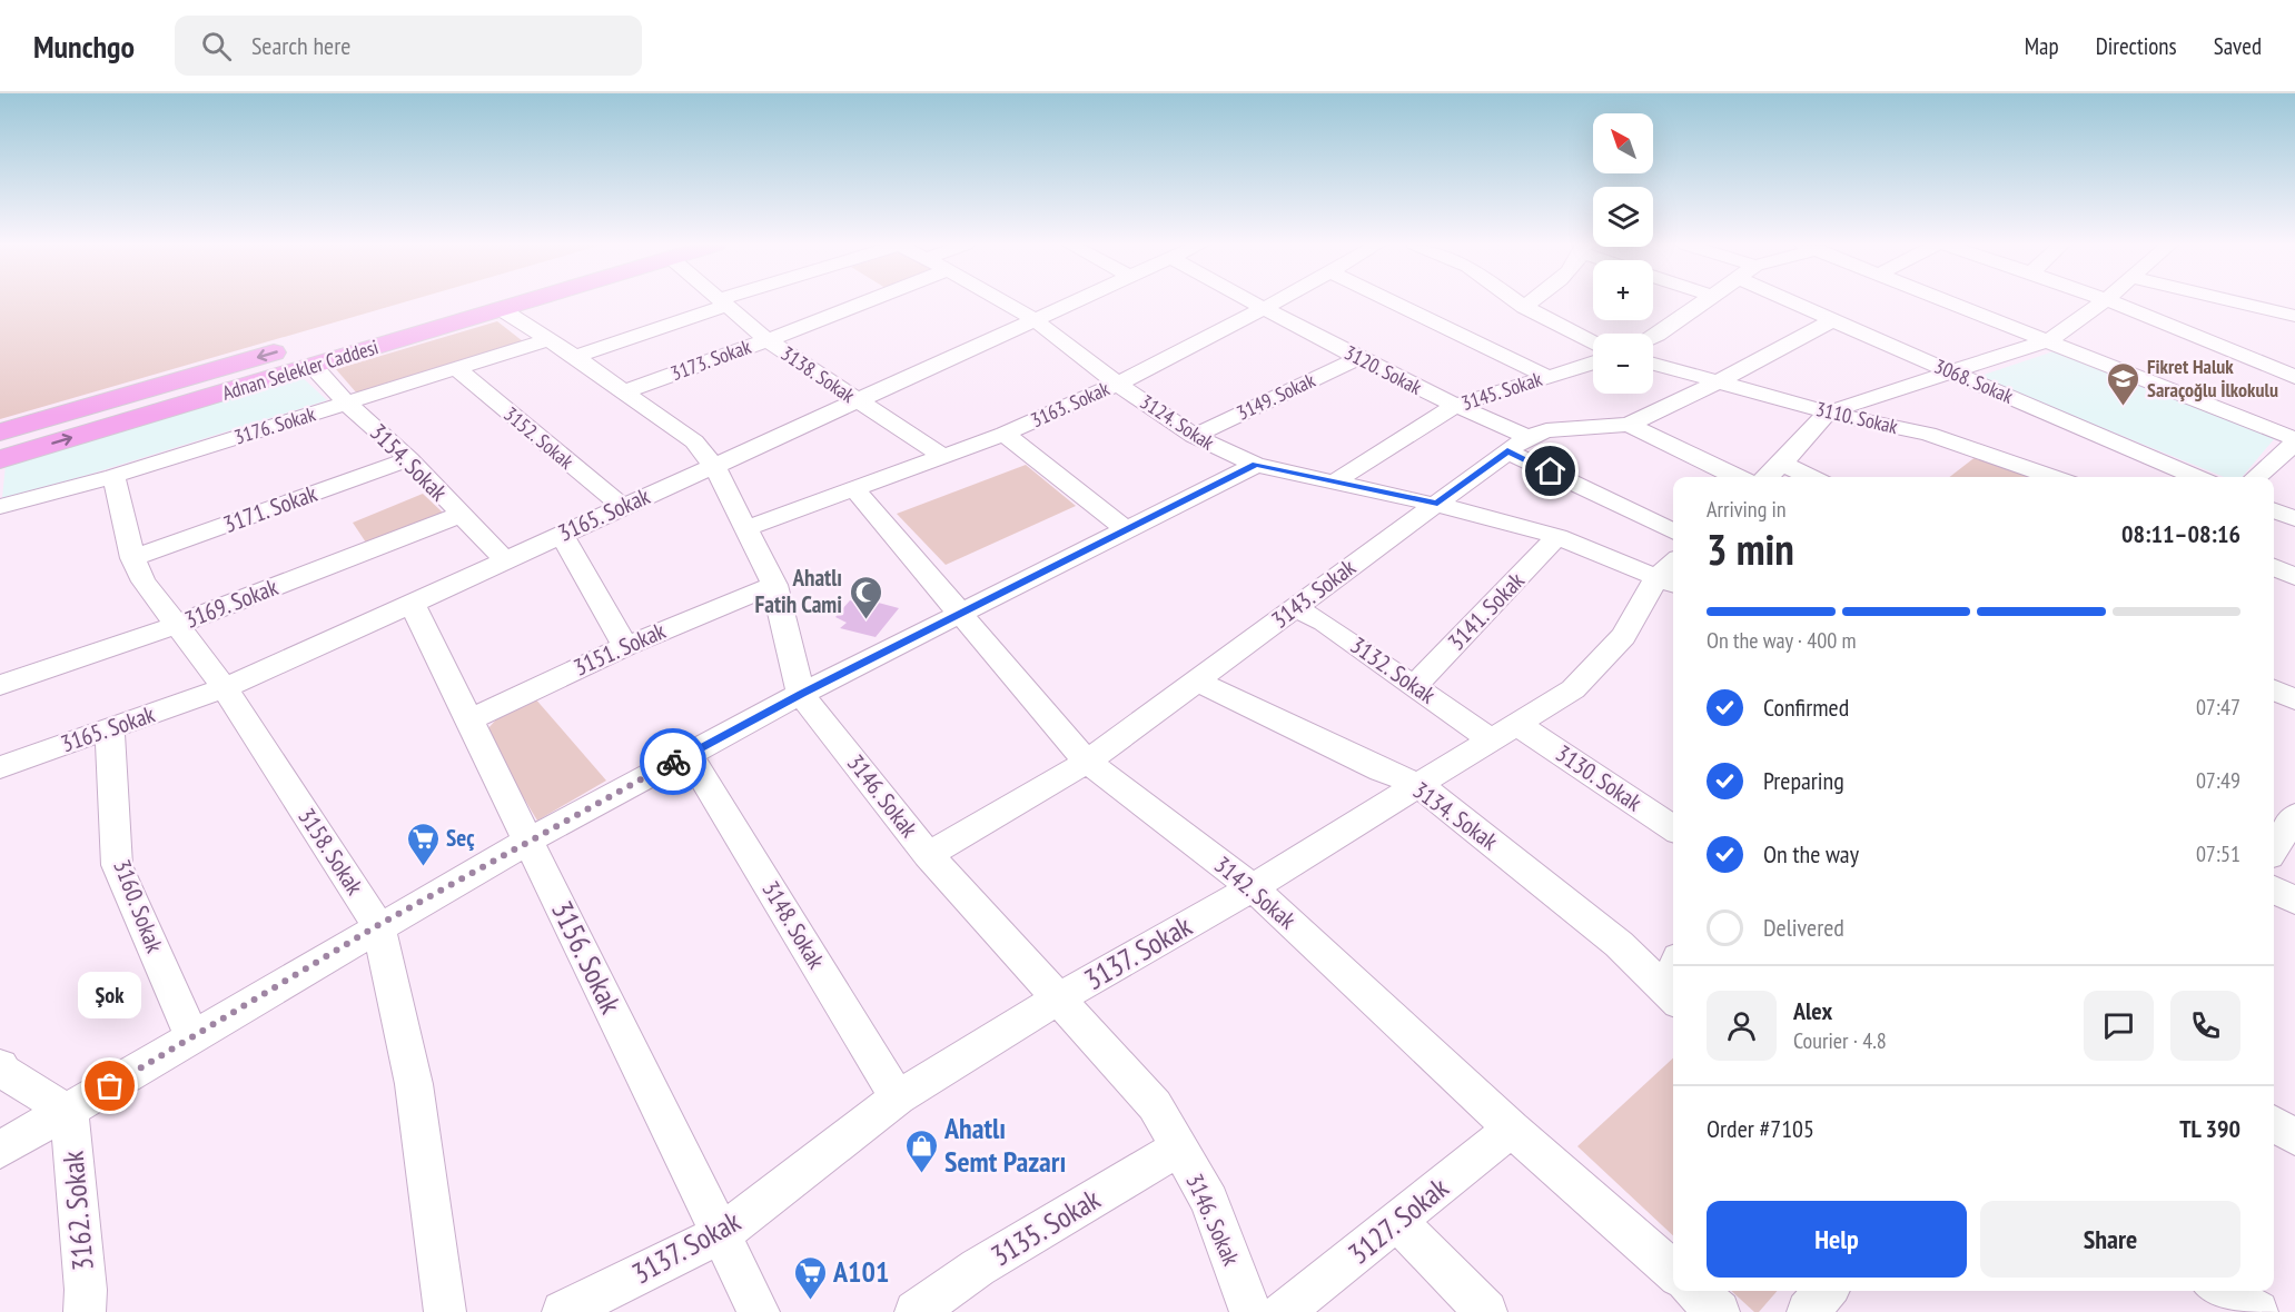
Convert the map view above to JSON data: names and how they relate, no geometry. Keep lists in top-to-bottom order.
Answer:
{
  "streets": {
    "main road": ["Adnan Selekler Caddesi"],
    "street": [
      "3173. Sokak",
      "3120. Sokak",
      "3138. Sokak",
      "3068. Sokak",
      "3145. Sokak",
      "3149. Sokak",
      "3163. Sokak",
      "3110. Sokak",
      "3124. Sokak",
      "3176. Sokak",
      "3152. Sokak",
      "3154. Sokak",
      "3171. Sokak",
      "3165. Sokak",
      "3143. Sokak",
      "3169. Sokak",
      "3141. Sokak",
      "3151. Sokak",
      "3132. Sokak",
      "3130. Sokak",
      "3146. Sokak",
      "3134. Sokak",
      "3158. Sokak",
      "3142. Sokak",
      "3160. Sokak",
      "3148. Sokak",
      "3137. Sokak",
      "3156. Sokak",
      "3162. Sokak",
      "3127. Sokak",
      "3135. Sokak"
    ]
  },
  "crossings": [
    ["3173. Sokak", "3138. Sokak"],
    ["3173. Sokak", "3146. Sokak"],
    ["Adnan Selekler Caddesi", "3154. Sokak"],
    ["Adnan Selekler Caddesi", "3146. Sokak"],
    ["3120. Sokak", "3145. Sokak"],
    ["3120. Sokak", "3149. Sokak"],
    ["3120. Sokak", "3163. Sokak"],
    ["3120. Sokak", "3143. Sokak"],
    ["3138. Sokak", "3163. Sokak"],
    ["3138. Sokak", "3165. Sokak"],
    ["3068. Sokak", "3143. Sokak"],
    ["3145. Sokak", "3124. Sokak"],
    ["3149. Sokak", "3124. Sokak"],
    ["3163. Sokak", "3124. Sokak"],
    ["3163. Sokak", "3146. Sokak"],
    ["3163. Sokak", "3142. Sokak"],
    ["3110. Sokak", "3143. Sokak"],
    ["3124. Sokak", "3165. Sokak"],
    ["3124. Sokak", "3143. Sokak"],
    ["3124. Sokak", "3141. Sokak"],
    ["3124. Sokak", "3137. Sokak"],
    ["3176. Sokak", "3152. Sokak"],
    ["3176. Sokak", "3154. Sokak"],
    ["3176. Sokak", "3146. Sokak"],
    ["3176. Sokak", "3158. Sokak"],
    ["3152. Sokak", "3165. Sokak"],
    ["3154. Sokak", "3171. Sokak"],
    ["3154. Sokak", "3165. Sokak"],
    ["3154. Sokak", "3169. Sokak"],
    ["3171. Sokak", "3158. Sokak"],
    ["3165. Sokak", "3146. Sokak"],
    ["3165. Sokak", "3158. Sokak"],
    ["3165. Sokak", "3160. Sokak"],
    ["3165. Sokak", "3156. Sokak"],
    ["3143. Sokak", "3132. Sokak"],
    ["3143. Sokak", "3146. Sokak"],
    ["3143. Sokak", "3134. Sokak"],
    ["3143. Sokak", "3142. Sokak"],
    ["3169. Sokak", "3158. Sokak"],
    ["3141. Sokak", "3132. Sokak"],
    ["3151. Sokak", "3146. Sokak"],
    ["3151. Sokak", "3156. Sokak"],
    ["3132. Sokak", "3130. Sokak"],
    ["3132. Sokak", "3137. Sokak"],
    ["3130. Sokak", "3137. Sokak"],
    ["3146. Sokak", "3137. Sokak"],
    ["3146. Sokak", "3135. Sokak"],
    ["3134. Sokak", "3137. Sokak"],
    ["3142. Sokak", "3137. Sokak"],
    ["3142. Sokak", "3127. Sokak"],
    ["3148. Sokak", "3137. Sokak"],
    ["3137. Sokak", "3156. Sokak"]
  ],
  "places": {
    "school or university": ["Fikret Haluk Saraçoğlu İlkokulu"],
    "mosque": ["Ahatlı Fatih Cami"],
    "supermarket": ["Seç", "A101"],
    "other": ["Şok"],
    "shop": ["Ahatlı Semt Pazarı"]
  },
  "north": "top left",
  "page": {
    "header": "Munchgo",
    "search": "Search here",
    "nav": ["Map", "Directions", "Saved"],
    "map_buttons": ["+", "−"],
    "heading": ["3 min", "Arriving in", "08:11–08:16"],
    "panel": [
      "Alex",
      "Courier · 4.8",
      "Order #7105",
      "TL 390"
    ],
    "bar": "On the way · 400 m",
    "list": [
      ["Confirmed", "07:47"],
      ["Preparing", "07:49"],
      ["On the way", "07:51"],
      "Delivered"
    ],
    "bubble": "Şok",
    "buttons": ["Help", "Share"]
  }
}
